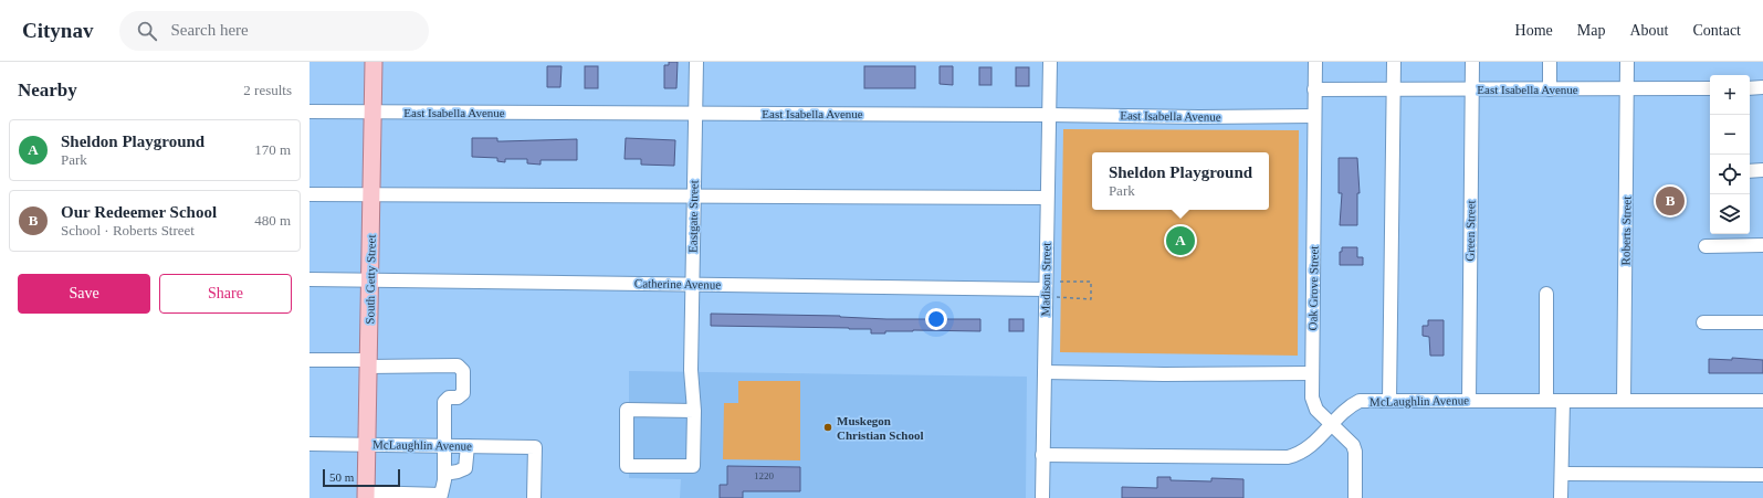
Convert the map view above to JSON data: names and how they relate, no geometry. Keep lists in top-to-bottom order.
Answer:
{
  "streets": {
    "main road": ["South Getty Street"],
    "street": [
      "East Isabella Avenue",
      "Eastgate Street",
      "Green Street",
      "Roberts Street",
      "Madison Street",
      "Catherine Avenue",
      "Oak Grove Street",
      "McLaughlin Avenue"
    ]
  },
  "crossings": [
    ["East Isabella Avenue", "Eastgate Street"],
    ["East Isabella Avenue", "Green Street"],
    ["East Isabella Avenue", "Roberts Street"],
    ["East Isabella Avenue", "South Getty Street"],
    ["East Isabella Avenue", "Madison Street"],
    ["East Isabella Avenue", "Oak Grove Street"],
    ["Eastgate Street", "Catherine Avenue"],
    ["Green Street", "McLaughlin Avenue"],
    ["Roberts Street", "McLaughlin Avenue"],
    ["South Getty Street", "Catherine Avenue"],
    ["South Getty Street", "McLaughlin Avenue"],
    ["Madison Street", "Catherine Avenue"],
    ["Madison Street", "McLaughlin Avenue"],
    ["Oak Grove Street", "McLaughlin Avenue"]
  ],
  "places": ["Muskegon Christian School"],
  "house_numbers": ["1220"],
  "scale_bar": "50 m",
  "page": {
    "header": "Citynav",
    "search": "Search here",
    "nav": [
      "Home",
      "Map",
      "About",
      "Contact"
    ],
    "heading": ["Nearby", "2 results"],
    "map_buttons": ["+", "−"],
    "list": [
      {
        "mark": "A",
        "name": "Sheldon Playground",
        "note": "Park",
        "value": "170 m"
      },
      {
        "mark": "B",
        "name": "Our Redeemer School",
        "note": "School · Roberts Street",
        "value": "480 m"
      }
    ],
    "popup": ["Sheldon Playground", "Park"],
    "pins": ["B", "A"],
    "buttons": ["Save", "Share"],
    "scale": "50 m"
  }
}
